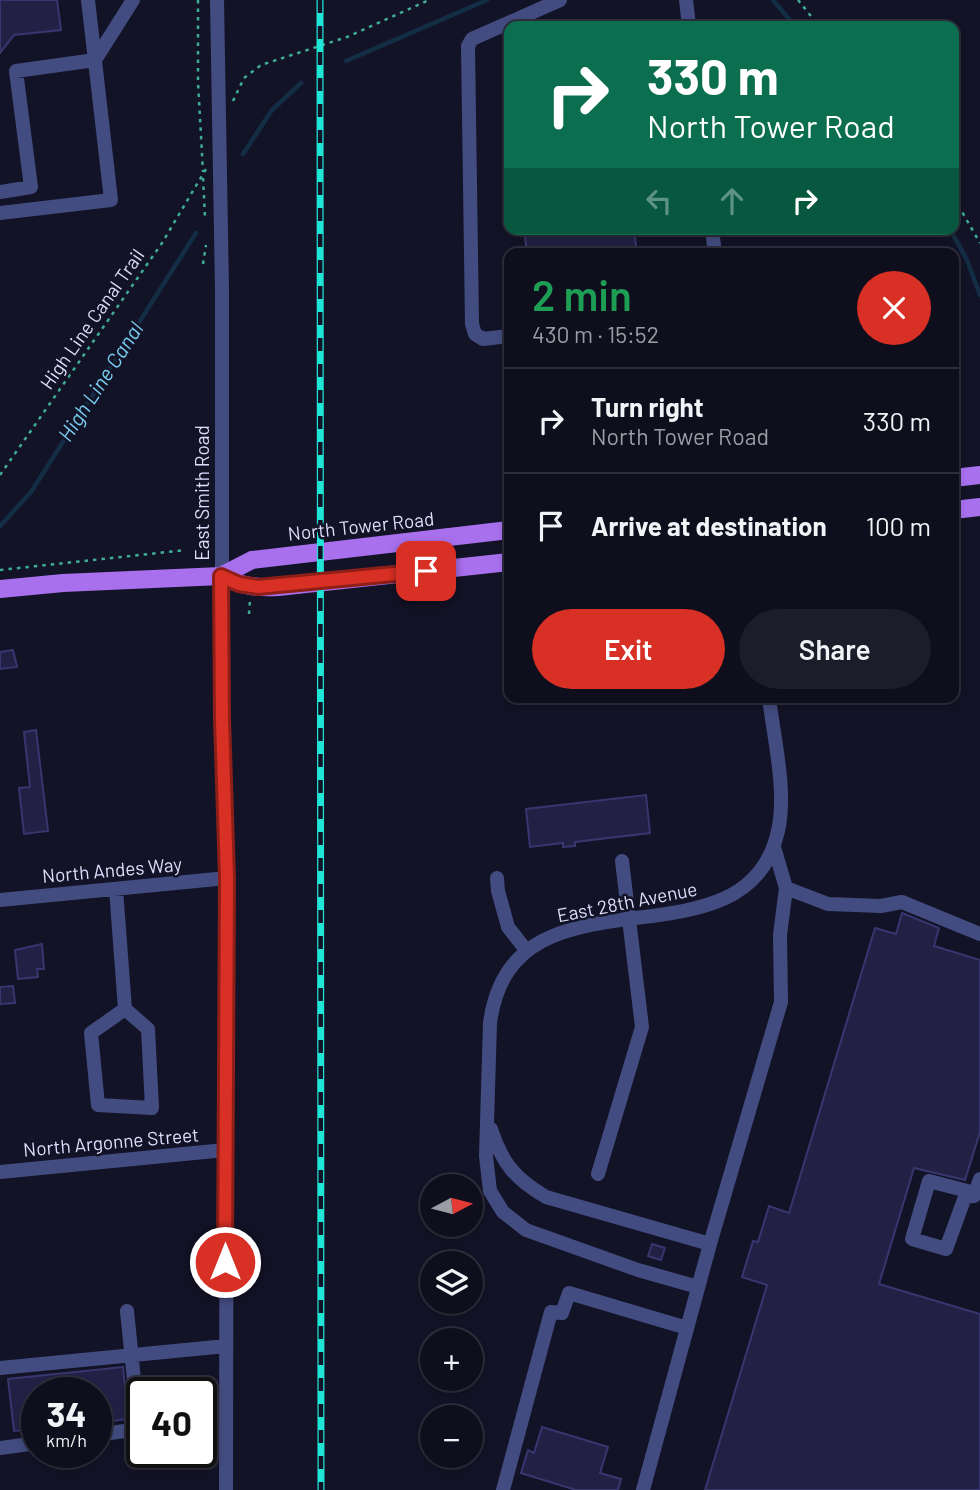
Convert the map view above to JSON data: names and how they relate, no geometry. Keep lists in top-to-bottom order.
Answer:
{
  "streets": {
    "main road": ["North Tower Road"],
    "street": [
      "East Smith Road",
      "North Andes Way",
      "East 28th Avenue",
      "North Argonne Street"
    ],
    "path": ["High Line Canal Trail"]
  },
  "crossings": [
    ["East Smith Road", "North Tower Road"],
    ["East Smith Road", "North Andes Way"],
    ["East Smith Road", "North Argonne Street"]
  ],
  "water": ["High Line Canal"],
  "north": "right",
  "page": {
    "turn": ["330 m", "North Tower Road"],
    "heading": ["2 min", "430 m · 15:52"],
    "list": [
      {
        "name": "Turn right",
        "note": "North Tower Road",
        "value": "330 m"
      },
      {
        "name": "Arrive at destination",
        "value": "100 m"
      }
    ],
    "buttons": ["Exit", "Share"],
    "map_buttons": ["+", "−"],
    "speed": "34 km/h",
    "limit": "40"
  }
}
